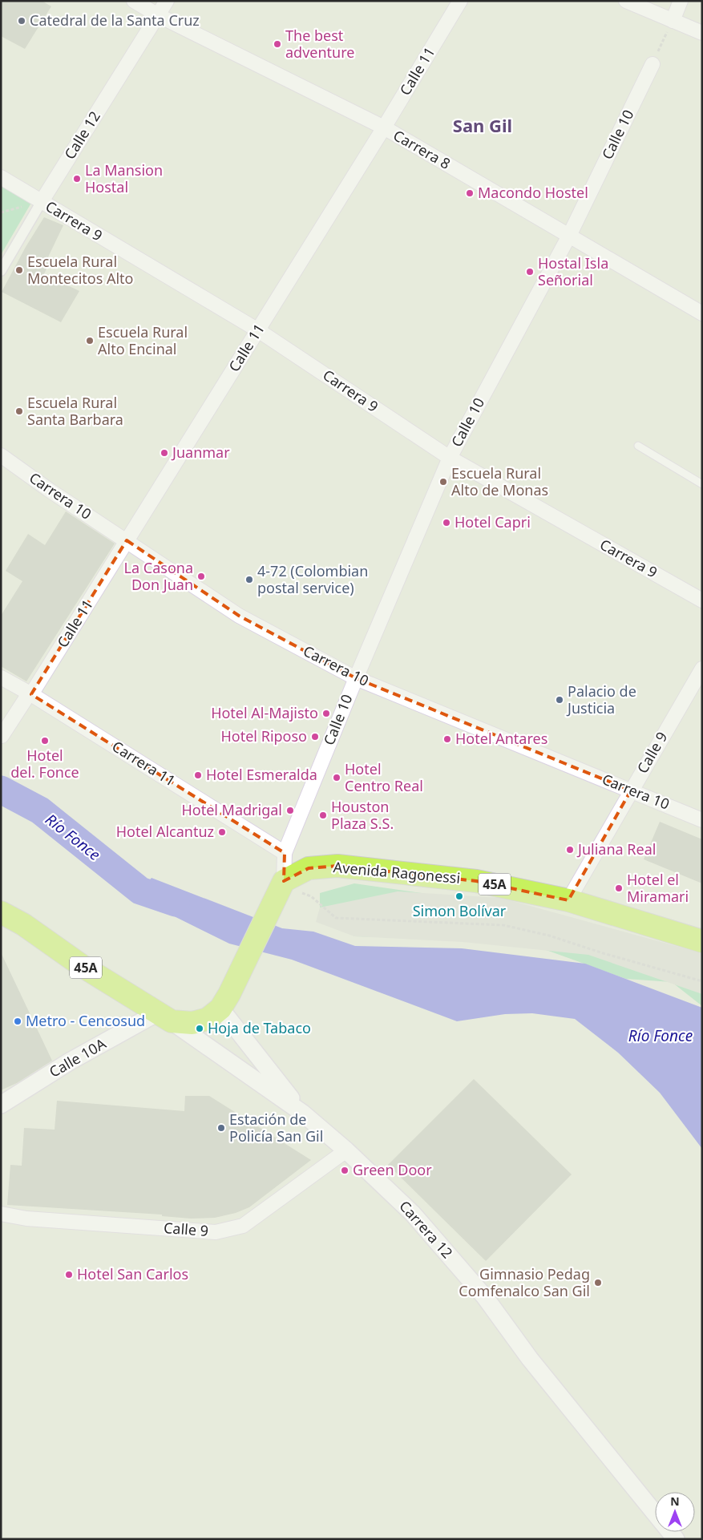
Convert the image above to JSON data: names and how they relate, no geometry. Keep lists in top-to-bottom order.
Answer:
{
  "streets": {
    "highway": ["Avenida Ragonessi", "45A"],
    "street": [
      "Calle 11",
      "Calle 10",
      "Calle 12",
      "Carrera 8",
      "Carrera 9",
      "Carrera 10",
      "Calle 9",
      "Carrera 11",
      "Calle 10A",
      "Carrera 12"
    ]
  },
  "crossings": [
    ["Calle 11", "Carrera 8"],
    ["Calle 11", "Carrera 9"],
    ["Calle 11", "Carrera 10"],
    ["Calle 11", "Carrera 11"],
    ["Calle 10", "Carrera 8"],
    ["Calle 10", "Carrera 9"],
    ["Calle 10", "Carrera 10"],
    ["Calle 10", "Carrera 11"],
    ["Calle 10", "Avenida Ragonessi"],
    ["Calle 10", "45A"],
    ["Calle 12", "Carrera 8"],
    ["Calle 12", "Carrera 9"],
    ["Carrera 10", "Calle 9"],
    ["Calle 9", "Avenida Ragonessi"],
    ["Calle 9", "Carrera 12"],
    ["Avenida Ragonessi", "45A"],
    ["45A", "Calle 10A"],
    ["45A", "Carrera 12"],
    ["Calle 10A", "Carrera 12"]
  ],
  "districts": ["San Gil"],
  "water": ["Río Fonce"],
  "places": [
    "Catedral de la Santa Cruz",
    "The best adventure",
    "La Mansion Hostal",
    "Macondo Hostel",
    "Escuela Rural Montecitos Alto",
    "Hostal Isla Señorial",
    "Escuela Rural Alto Encinal",
    "Escuela Rural Santa Barbara",
    "Juanmar",
    "Escuela Rural Alto de Monas",
    "Hotel Capri",
    "La Casona Don Juan",
    "4-72 (Colombian postal service)",
    "Palacio de Justicia",
    "Hotel Al-Majisto",
    "Hotel Riposo",
    "Hotel Antares",
    "Hotel del. Fonce",
    "Hotel Esmeralda",
    "Hotel Centro Real",
    "Hotel Madrigal",
    "Houston Plaza S.S.",
    "Hotel Alcantuz",
    "Juliana Real",
    "Hotel el Miramari",
    "Simon Bolívar",
    "Metro - Cencosud",
    "Hoja de Tabaco",
    "Estación de Policía San Gil",
    "Green Door",
    "Hotel San Carlos",
    "Gimnasio Pedag Comfenalco San Gil"
  ],
  "north": "top"
}
